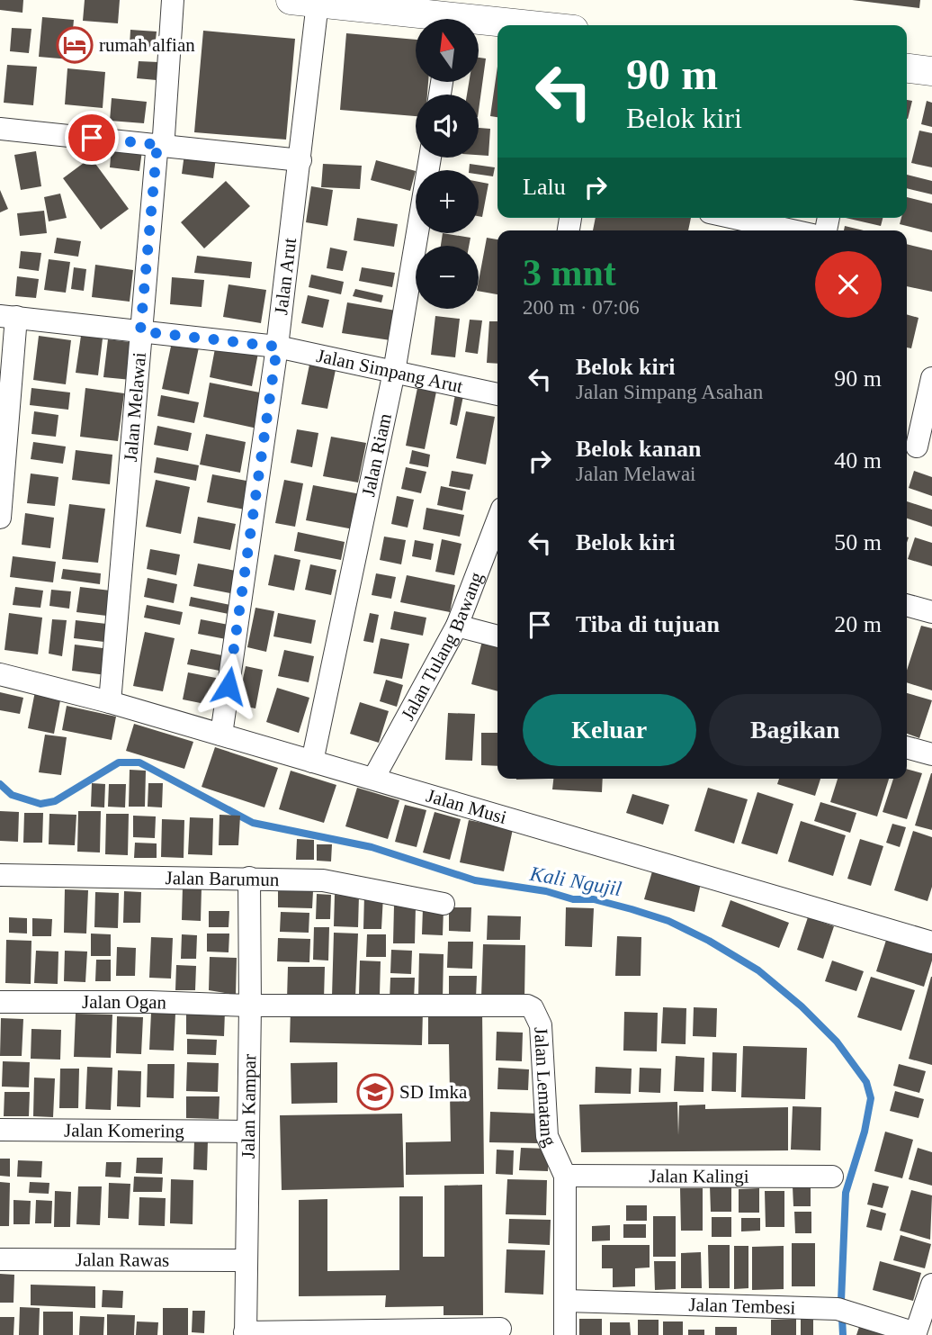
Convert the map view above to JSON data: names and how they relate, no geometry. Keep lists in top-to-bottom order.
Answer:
{
  "streets": {
    "street": [
      "Jalan Arut",
      "Jalan Simpang Arut",
      "Jalan Melawai",
      "Jalan Riam",
      "Jalan Tulang Bawang",
      "Jalan Musi",
      "Jalan Barumun",
      "Jalan Ogan",
      "Jalan Lematang",
      "Jalan Kampar",
      "Jalan Komering",
      "Jalan Kalingi",
      "Jalan Rawas",
      "Jalan Tembesi"
    ]
  },
  "crossings": [
    ["Jalan Arut", "Jalan Simpang Arut"],
    ["Jalan Arut", "Jalan Musi"],
    ["Jalan Simpang Arut", "Jalan Melawai"],
    ["Jalan Simpang Arut", "Jalan Riam"],
    ["Jalan Melawai", "Jalan Musi"],
    ["Jalan Riam", "Jalan Musi"],
    ["Jalan Tulang Bawang", "Jalan Musi"],
    ["Jalan Barumun", "Jalan Kampar"],
    ["Jalan Ogan", "Jalan Lematang"],
    ["Jalan Ogan", "Jalan Kampar"],
    ["Jalan Lematang", "Jalan Kampar"],
    ["Jalan Lematang", "Jalan Kalingi"],
    ["Jalan Lematang", "Jalan Tembesi"],
    ["Jalan Kampar", "Jalan Komering"],
    ["Jalan Kampar", "Jalan Rawas"]
  ],
  "water": ["Kali Ngujil"],
  "places": {
    "hotel": ["rumah alfian"],
    "school or university": ["SD Imka"]
  },
  "north": "top",
  "page": {
    "map_buttons": ["+", "−"],
    "turn": ["90 m", "Belok kiri"],
    "then": "Lalu",
    "heading": ["3 mnt", "200 m · 07:06"],
    "list": [
      {
        "name": "Belok kiri",
        "note": "Jalan Simpang Asahan",
        "value": "90 m"
      },
      {
        "name": "Belok kanan",
        "note": "Jalan Melawai",
        "value": "40 m"
      },
      {
        "name": "Belok kiri",
        "value": "50 m"
      },
      {
        "name": "Tiba di tujuan",
        "value": "20 m"
      }
    ],
    "buttons": ["Keluar", "Bagikan"]
  }
}
